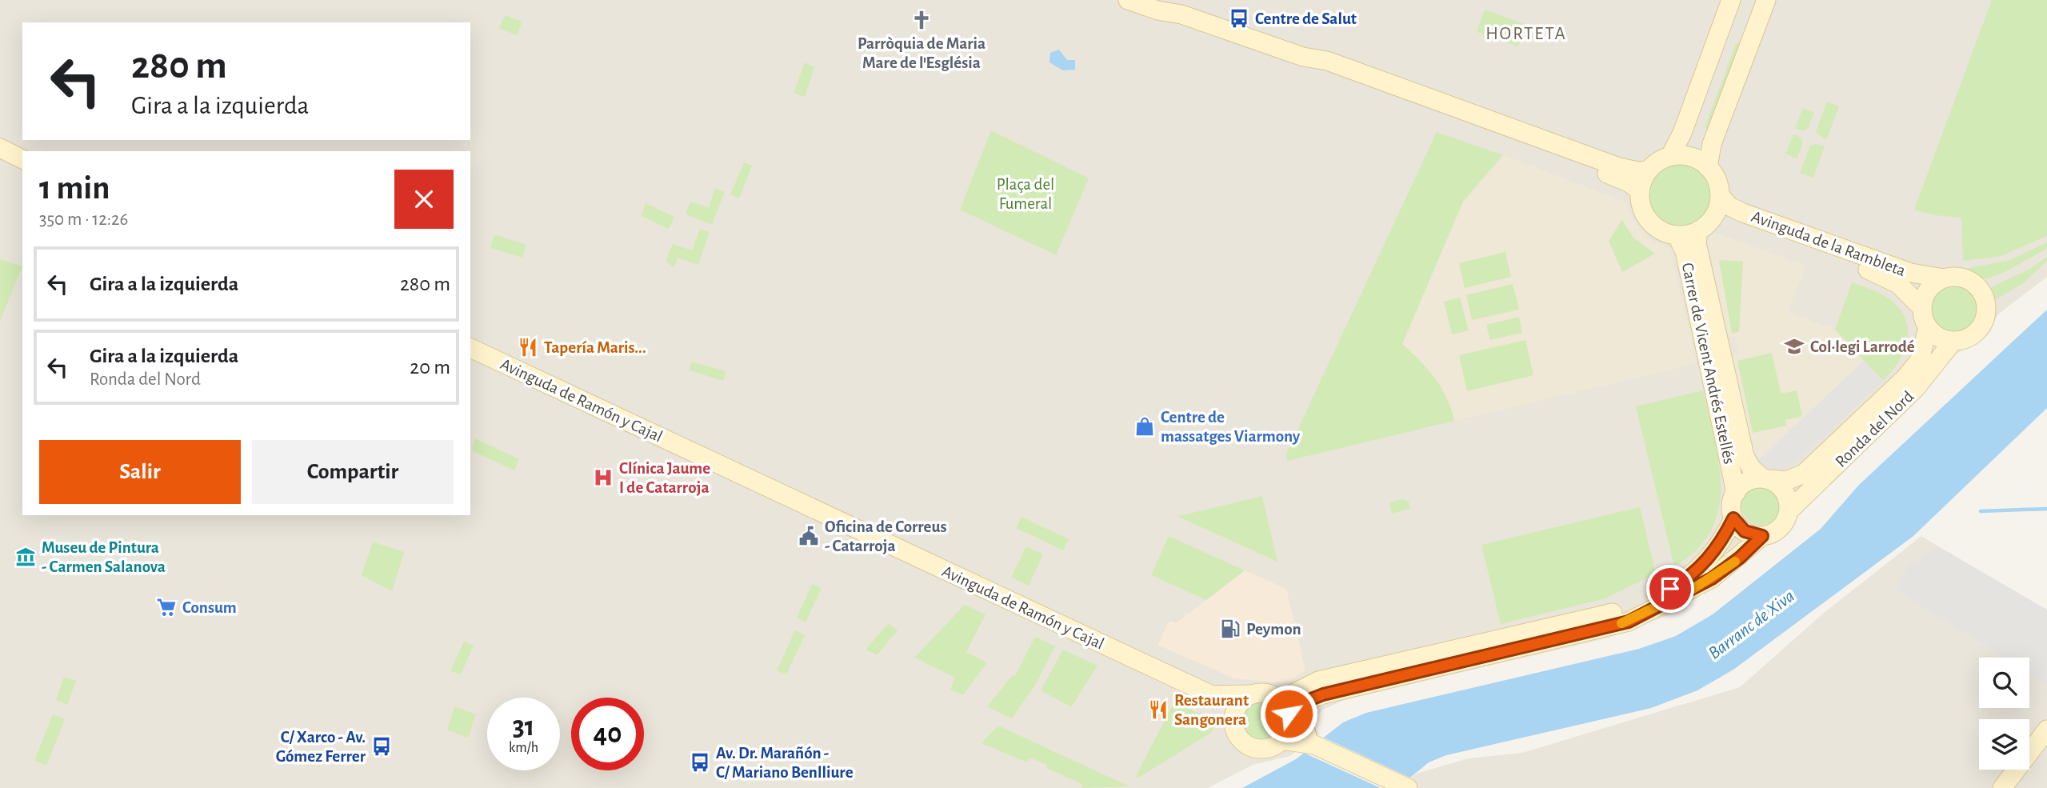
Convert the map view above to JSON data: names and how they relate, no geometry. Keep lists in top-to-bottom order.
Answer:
{
  "streets": {
    "street": [
      "Avinguda de la Rambleta",
      "Carrer de Vicent Andrés Estellés",
      "Avinguda de Ramón y Cajal",
      "Ronda del Nord"
    ]
  },
  "crossings": [
    ["Avinguda de la Rambleta", "Carrer de Vicent Andrés Estellés"],
    ["Avinguda de la Rambleta", "Ronda del Nord"],
    ["Carrer de Vicent Andrés Estellés", "Ronda del Nord"]
  ],
  "districts": ["HORTETA"],
  "water": ["Barranc de Xiva"],
  "parks": ["Plaça del Fumeral"],
  "places": {
    "bus stop": ["Centre de Salut", "C/ Xarco - Av. Gómez Ferrer", "Av. Dr. Marañón - C/ Mariano Benlliure"],
    "church": ["Parròquia de Maria Mare de l'Església"],
    "school or university": ["Col·legi Larrodé"],
    "restaurant": ["Tapería Maris...", "Restaurant Sangonera"],
    "shop": ["Centre de massatges Viarmony"],
    "hospital": ["Clínica Jaume I de Catarroja"],
    "public building": ["Oficina de Correus - Catarroja"],
    "museum": ["Museu de Pintura - Carmen Salanova"],
    "supermarket": ["Consum"],
    "fuel station": ["Peymon"]
  },
  "page": {
    "turn": ["280 m", "Gira a la izquierda"],
    "heading": ["1 min", "350 m · 12:26"],
    "list": [
      {
        "name": "Gira a la izquierda",
        "value": "280 m"
      },
      {
        "name": "Gira a la izquierda",
        "note": "Ronda del Nord",
        "value": "20 m"
      }
    ],
    "buttons": ["Salir", "Compartir"],
    "speed": "31 km/h",
    "limit": "40"
  }
}
